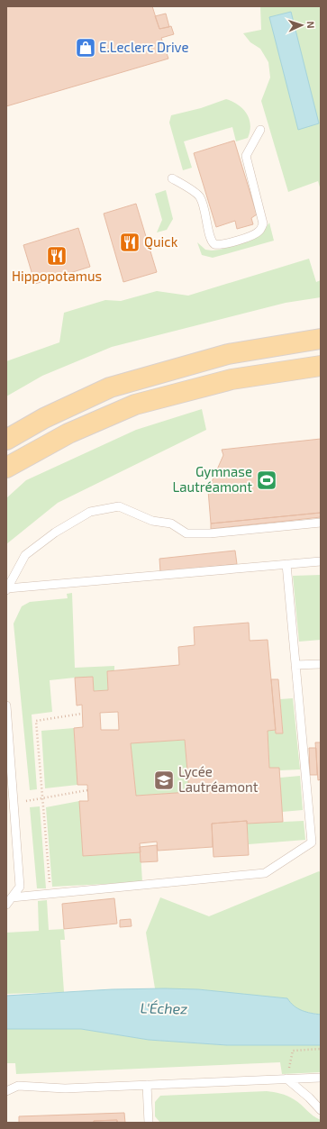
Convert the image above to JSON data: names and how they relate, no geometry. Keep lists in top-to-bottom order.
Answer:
{
  "water": ["L'Échez"],
  "places": {
    "shop": ["E.Leclerc Drive"],
    "restaurant": ["Quick", "Hippopotamus"],
    "sports": ["Gymnase Lautréamont"],
    "school or university": ["Lycée Lautréamont"]
  },
  "north": "right"
}
